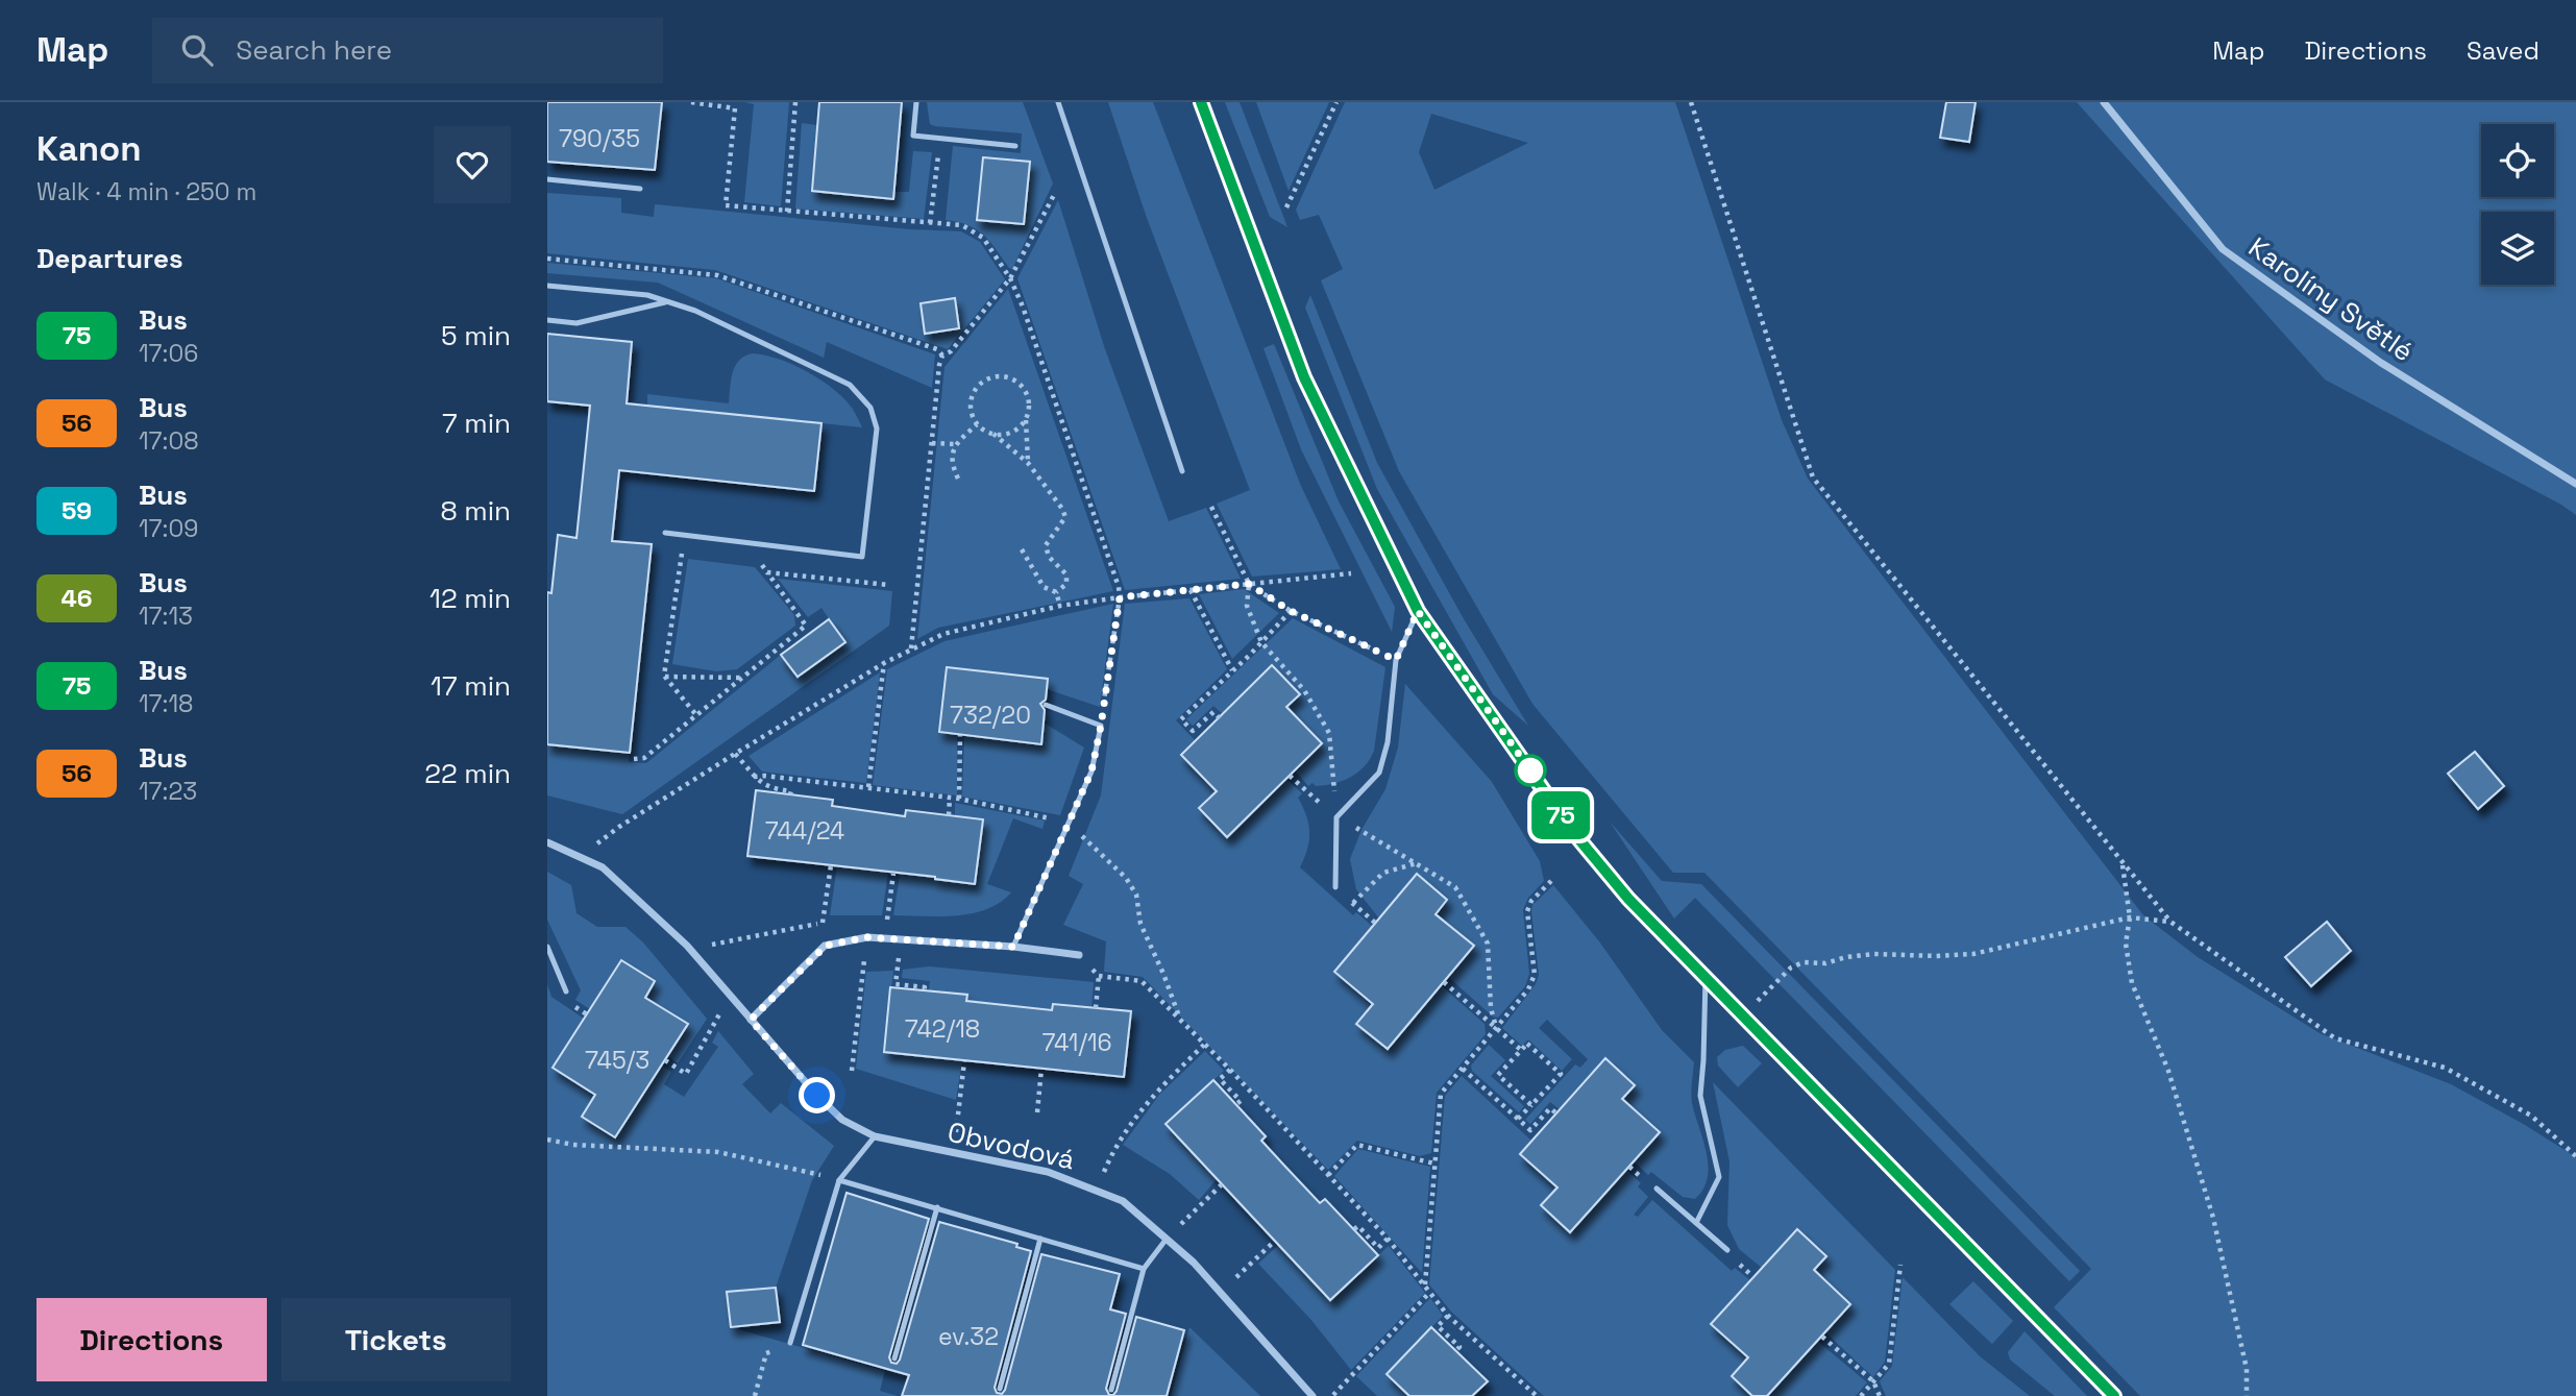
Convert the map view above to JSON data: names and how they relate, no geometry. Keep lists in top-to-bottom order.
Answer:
{
  "streets": {
    "street": ["Karolíny Světlé", "Obvodová"]
  },
  "lines": ["bus line 75"],
  "house_numbers": [
    "790/35",
    "732/20",
    "744/24",
    "742/18",
    "741/16",
    "745/3",
    "ev.32"
  ],
  "page": {
    "header": "Map",
    "search": "Search here",
    "nav": ["Map", "Directions", "Saved"],
    "heading": [
      ["Kanon", "Walk · 4 min · 250 m"],
      "Departures"
    ],
    "on_map": "75",
    "list": [
      {
        "mark": "75",
        "name": "Bus",
        "note": "17:06",
        "value": "5 min"
      },
      {
        "mark": "56",
        "name": "Bus",
        "note": "17:08",
        "value": "7 min"
      },
      {
        "mark": "59",
        "name": "Bus",
        "note": "17:09",
        "value": "8 min"
      },
      {
        "mark": "46",
        "name": "Bus",
        "note": "17:13",
        "value": "12 min"
      },
      {
        "mark": "75",
        "name": "Bus",
        "note": "17:18",
        "value": "17 min"
      },
      {
        "mark": "56",
        "name": "Bus",
        "note": "17:23",
        "value": "22 min"
      }
    ],
    "buttons": ["Directions", "Tickets"]
  }
}
